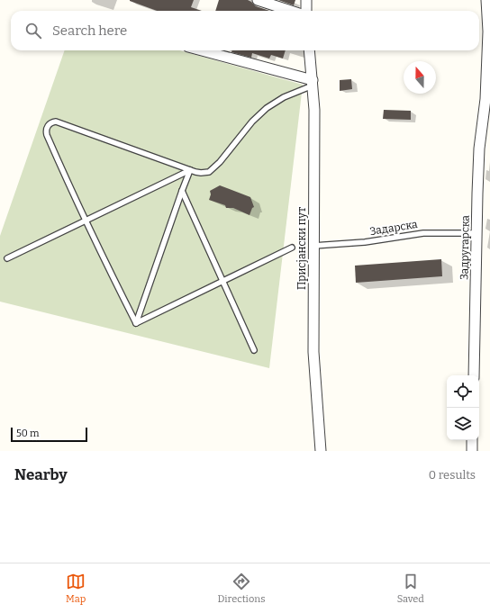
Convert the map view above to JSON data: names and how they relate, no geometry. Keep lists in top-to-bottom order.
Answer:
{
  "streets": {
    "street": ["Задругарска", "Присјански пут"],
    "lane": ["Задарска"]
  },
  "crossings": [
    ["Задарска", "Задругарска"],
    ["Задарска", "Присјански пут"]
  ],
  "scale_bar": "50 m",
  "north": "top",
  "page": {
    "search": "Search here",
    "scale": "50 m",
    "heading": ["Nearby", "0 results"],
    "nav": ["Map", "Directions", "Saved"]
  }
}
